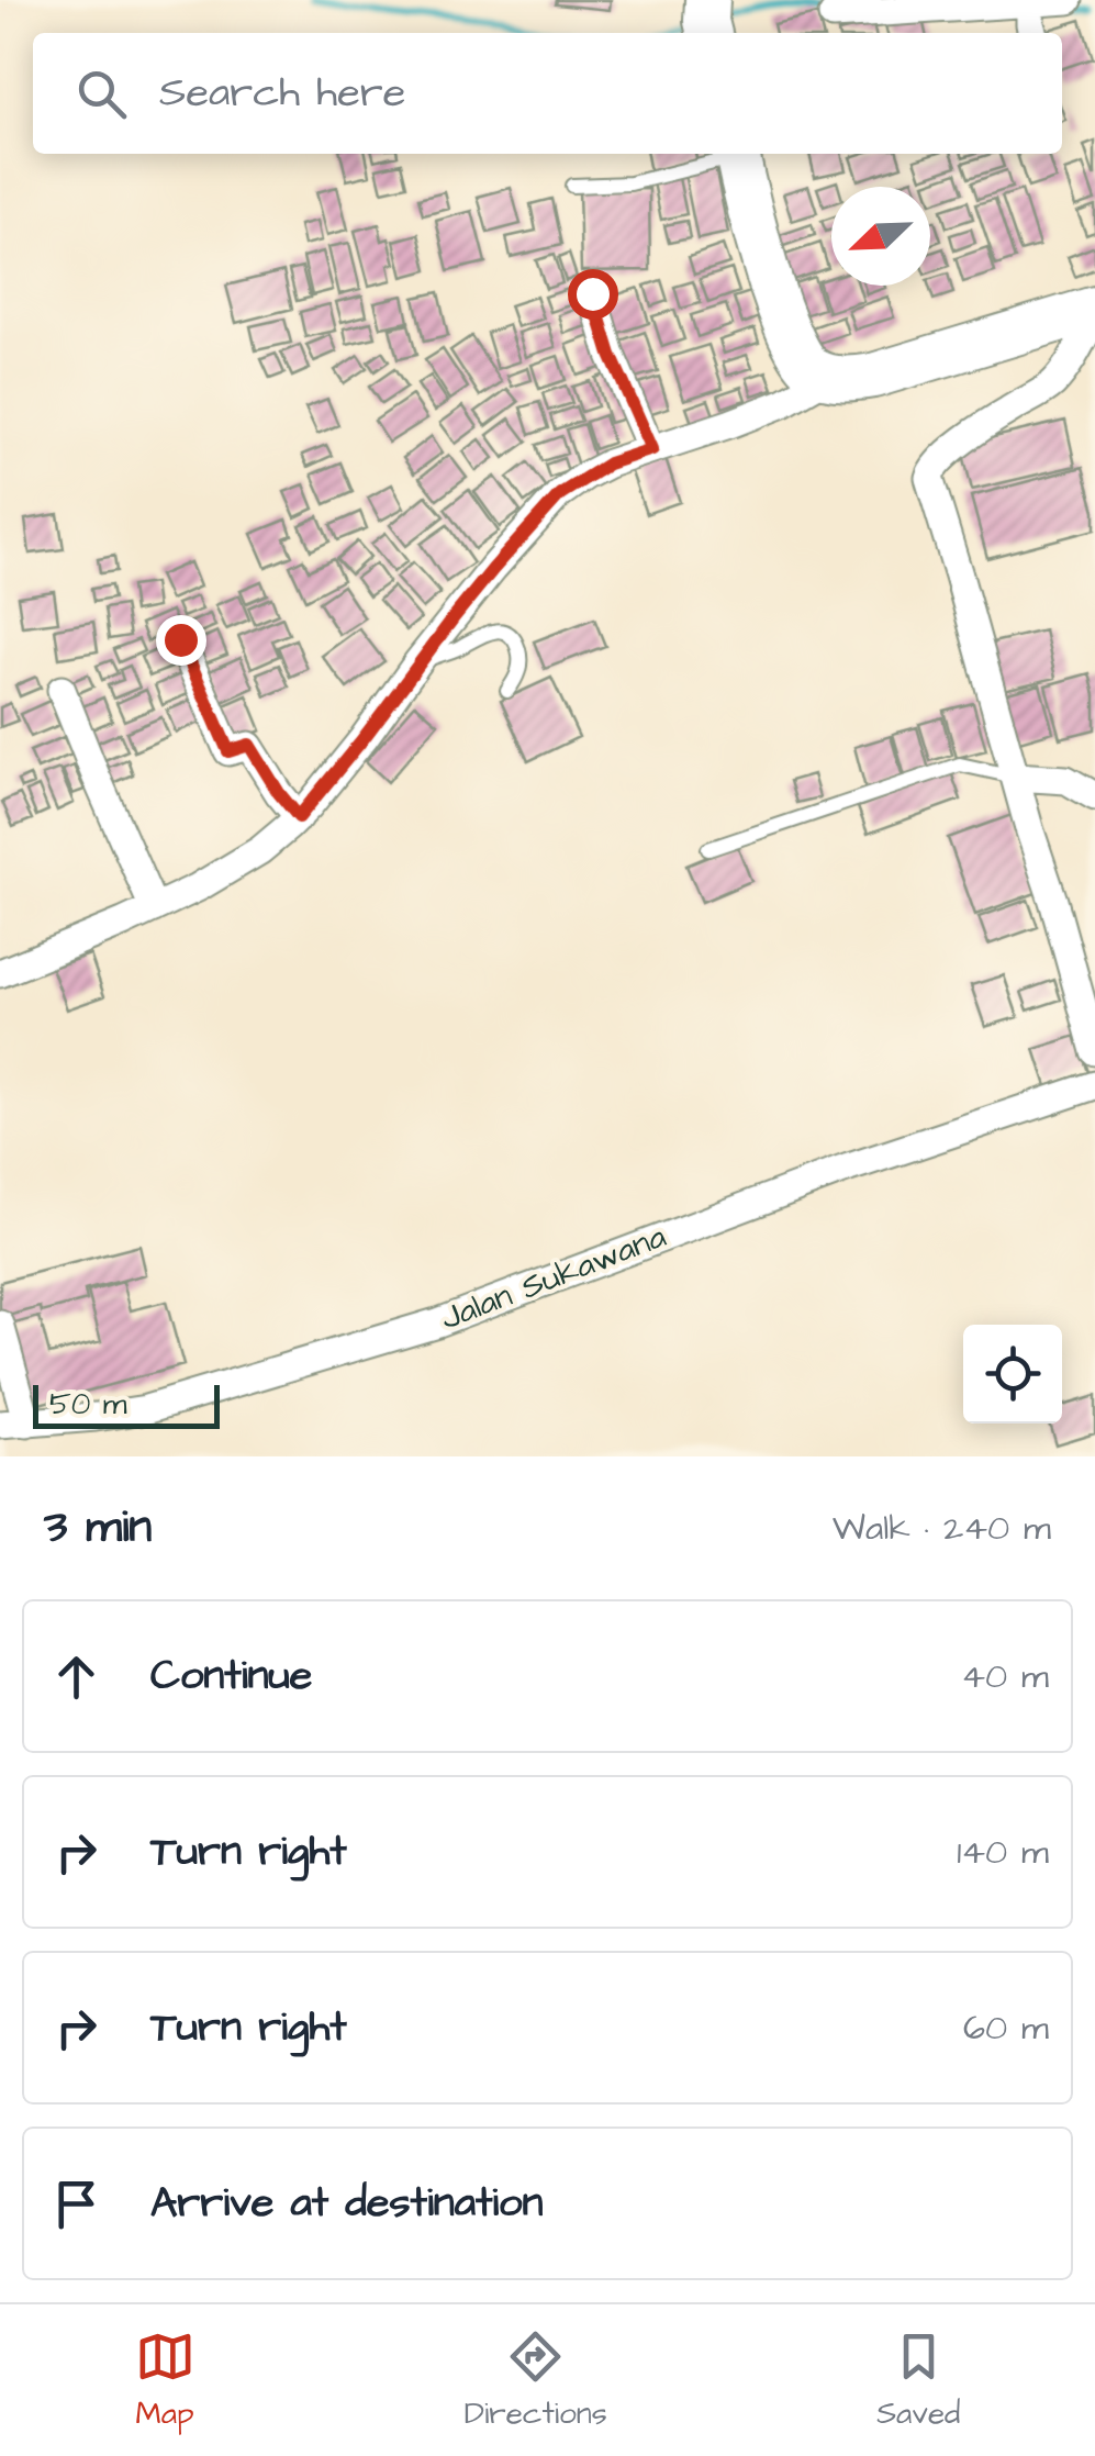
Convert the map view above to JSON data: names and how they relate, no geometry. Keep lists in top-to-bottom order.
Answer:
{
  "streets": {
    "street": ["Jalan Sukawana"]
  },
  "scale_bar": "50 m",
  "north": "bottom left",
  "page": {
    "search": "Search here",
    "scale": "50 m",
    "heading": ["3 min", "Walk · 240 m"],
    "list": [
      ["Continue", "40 m"],
      ["Turn right", "140 m"],
      ["Turn right", "60 m"],
      "Arrive at destination"
    ],
    "nav": ["Map", "Directions", "Saved"]
  }
}
